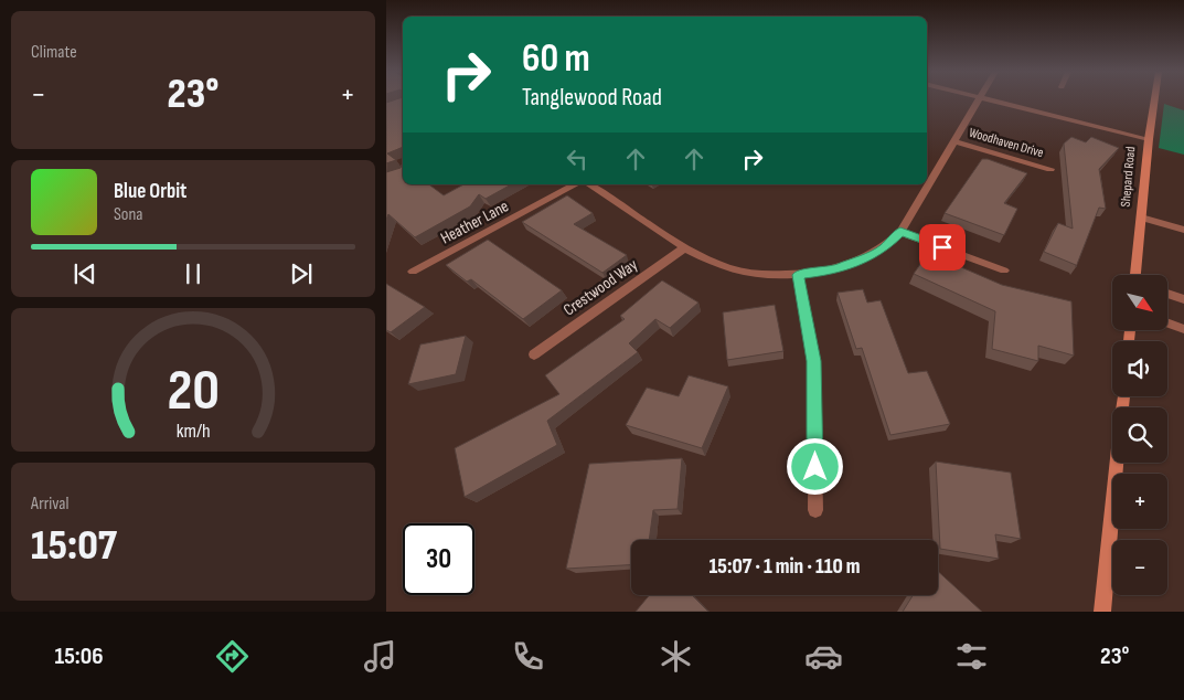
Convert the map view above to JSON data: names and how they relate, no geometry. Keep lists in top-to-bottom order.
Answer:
{
  "streets": {
    "street": [
      "Woodhaven Drive",
      "Shepard Road",
      "Heather Lane",
      "Crestwood Way"
    ]
  },
  "north": "bottom right",
  "page": {
    "tile": [
      "Climate",
      ["Arrival", "15:07"]
    ],
    "turn": ["60 m", "Tanglewood Road"],
    "heat": ["−", "23°", "+"],
    "song": ["Blue Orbit", "Sona"],
    "map_buttons": ["+", "−"],
    "limit": "30",
    "trip": "15:07 · 1 min · 110 m",
    "tabs": ["15:06", "23°"],
    "gauge": ["20", "km/h"]
  }
}
